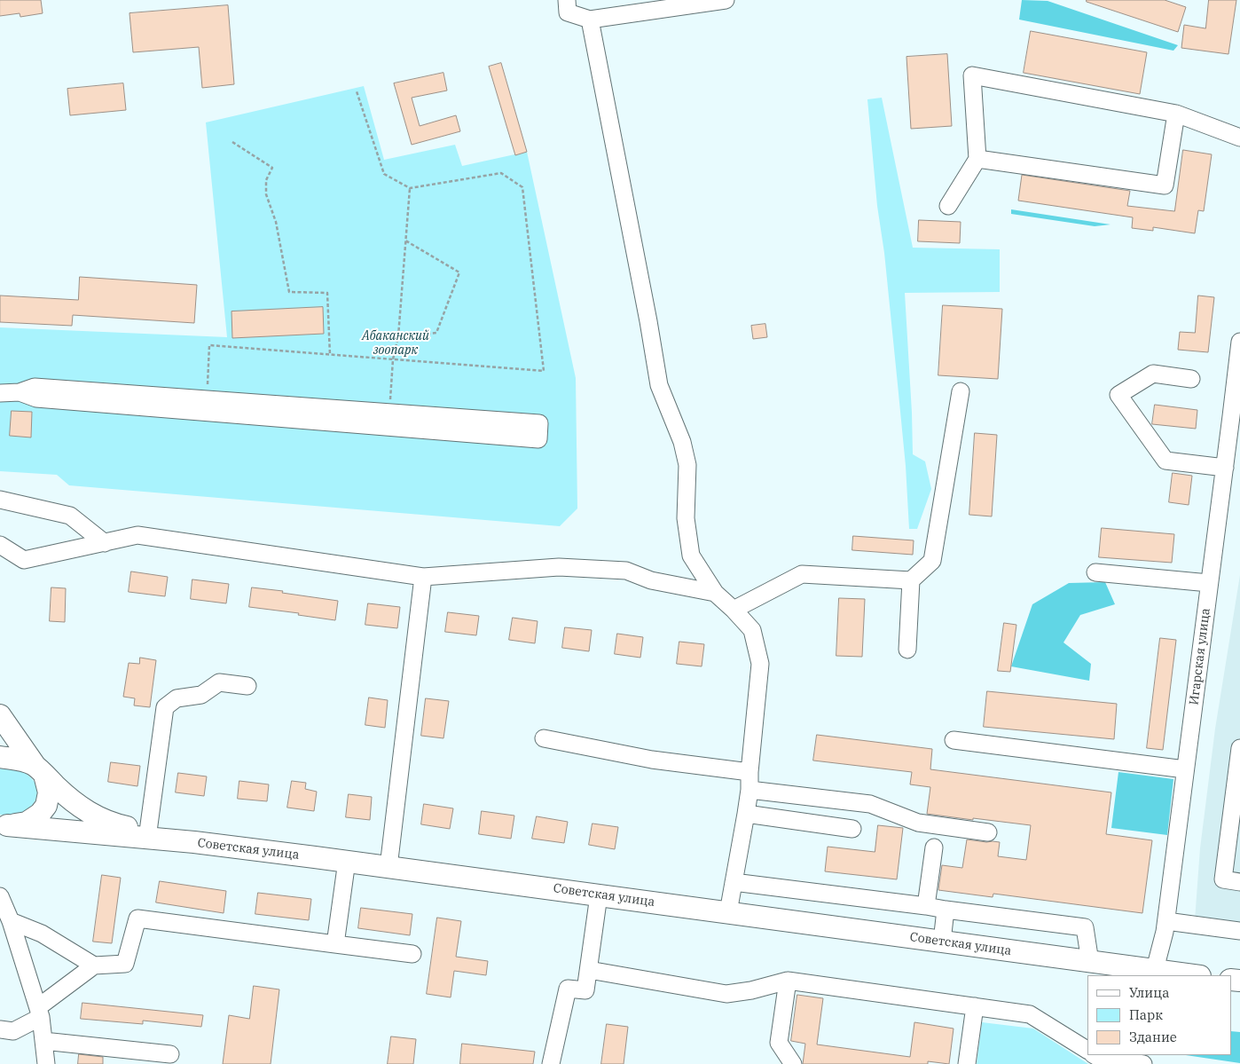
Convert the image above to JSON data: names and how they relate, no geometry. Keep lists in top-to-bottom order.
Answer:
{
  "streets": {
    "main road": ["Советская улица"],
    "street": ["Игарская улица"]
  },
  "crossings": [
    ["Игарская улица", "Советская улица"]
  ],
  "parks": ["Абаканский зоопарк"],
  "legend": ["Улица", "Парк", "Здание"]
}
